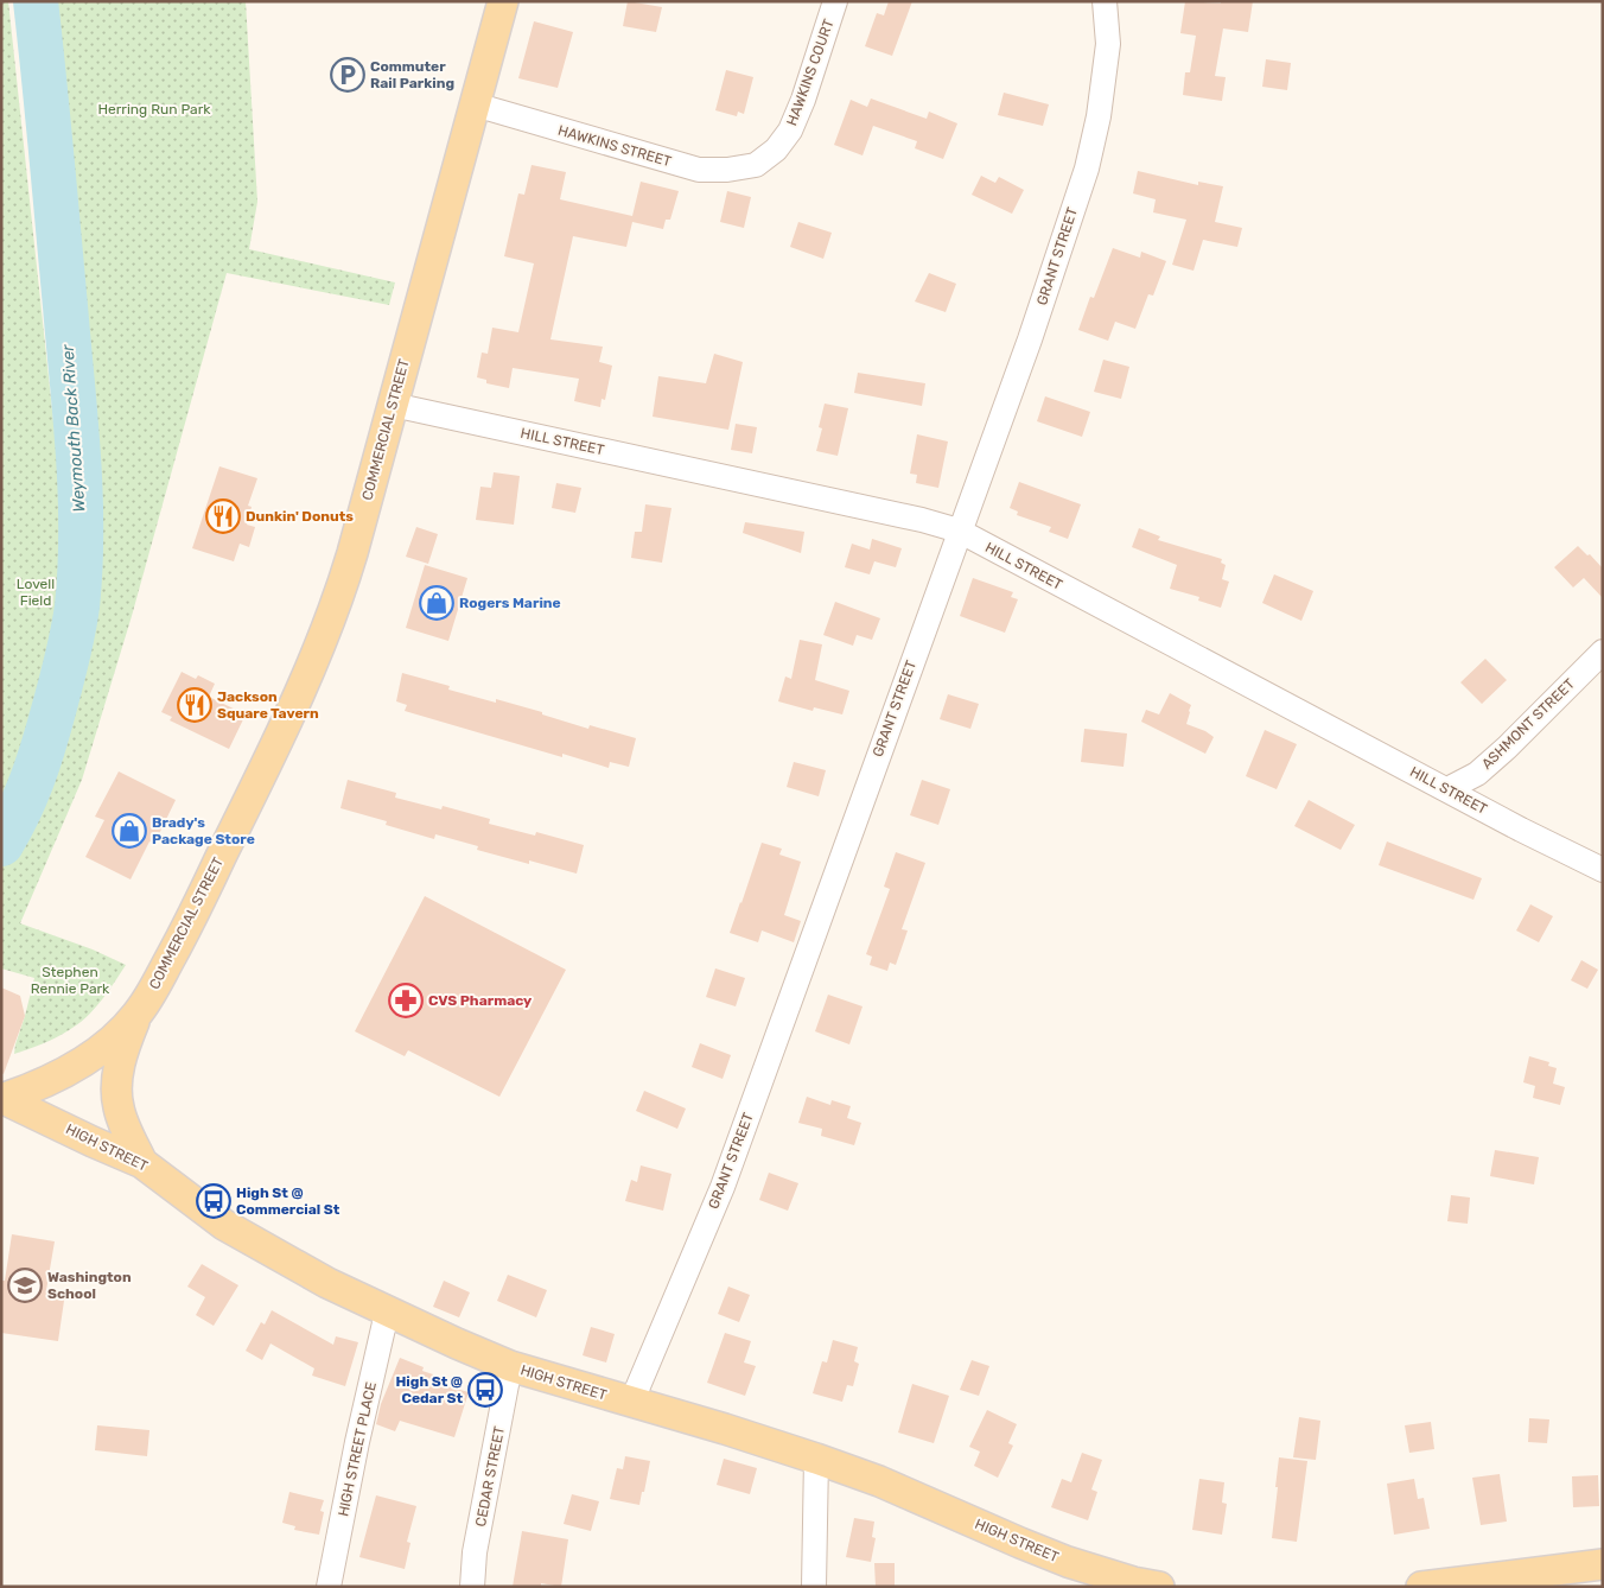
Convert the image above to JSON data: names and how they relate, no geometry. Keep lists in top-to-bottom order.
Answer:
{
  "streets": {
    "main road": ["COMMERCIAL STREET", "HIGH STREET"],
    "street": [
      "HAWKINS COURT",
      "HAWKINS STREET",
      "GRANT STREET",
      "HILL STREET",
      "ASHMONT STREET",
      "HIGH STREET PLACE",
      "CEDAR STREET"
    ]
  },
  "crossings": [
    ["HAWKINS COURT", "HAWKINS STREET"],
    ["HAWKINS STREET", "COMMERCIAL STREET"],
    ["GRANT STREET", "HILL STREET"],
    ["GRANT STREET", "HIGH STREET"],
    ["COMMERCIAL STREET", "HILL STREET"],
    ["COMMERCIAL STREET", "HIGH STREET"],
    ["HILL STREET", "ASHMONT STREET"],
    ["HIGH STREET", "HIGH STREET PLACE"],
    ["HIGH STREET", "CEDAR STREET"]
  ],
  "water": ["Weymouth Back River"],
  "parks": ["Herring Run Park", "Lovell Field", "Stephen Rennie Park"],
  "places": {
    "parking": ["Commuter Rail Parking"],
    "restaurant": ["Dunkin' Donuts", "Jackson Square Tavern"],
    "shop": ["Rogers Marine", "Brady's Package Store"],
    "pharmacy": ["CVS Pharmacy"],
    "bus stop": ["High St @ Commercial St", "High St @ Cedar St"],
    "school or university": ["Washington School"]
  }
}
